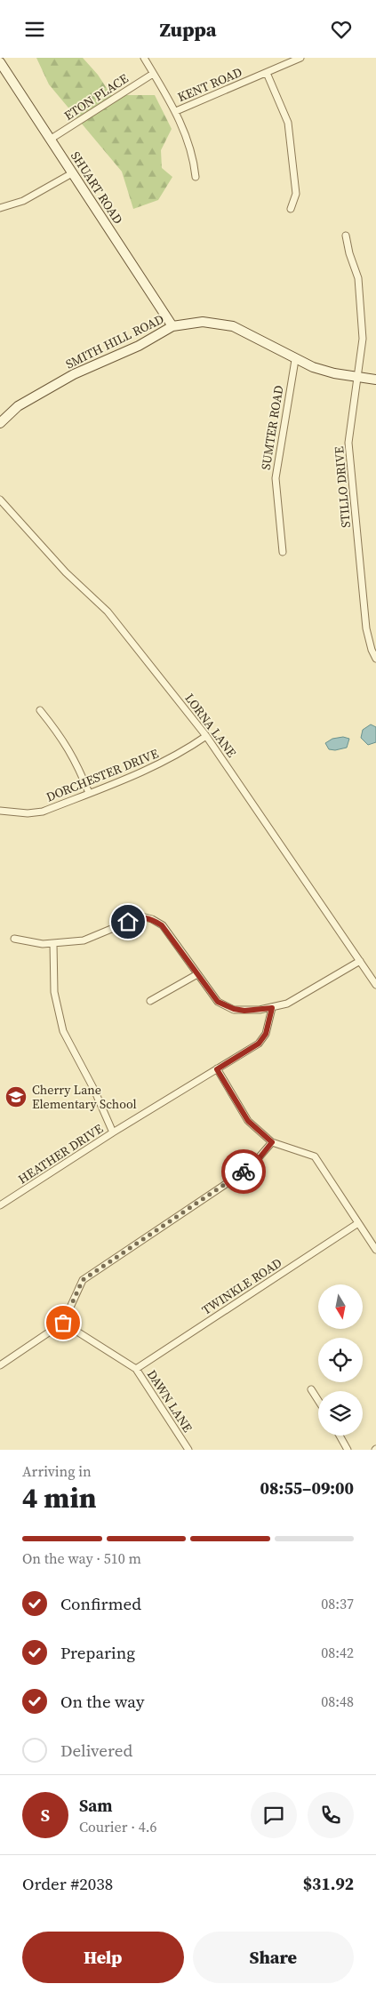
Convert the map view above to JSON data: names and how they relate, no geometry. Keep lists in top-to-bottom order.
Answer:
{
  "streets": {
    "street": [
      "KENT ROAD",
      "ETON PLACE",
      "SHUART ROAD",
      "SMITH HILL ROAD",
      "SUMTER ROAD",
      "STILLO DRIVE",
      "LORNA LANE",
      "DORCHESTER DRIVE",
      "HEATHER DRIVE",
      "TWINKLE ROAD",
      "DAWN LANE"
    ]
  },
  "crossings": [
    ["ETON PLACE", "SHUART ROAD"],
    ["SHUART ROAD", "SMITH HILL ROAD"],
    ["SMITH HILL ROAD", "SUMTER ROAD"],
    ["SMITH HILL ROAD", "STILLO DRIVE"],
    ["LORNA LANE", "DORCHESTER DRIVE"],
    ["TWINKLE ROAD", "DAWN LANE"]
  ],
  "places": {
    "school or university": ["Cherry Lane Elementary School"]
  },
  "north": "bottom",
  "page": {
    "header": "Zuppa",
    "heading": ["4 min", "Arriving in", "08:55–09:00"],
    "panel": [
      "Sam",
      "Courier · 4.6",
      "Order #2038",
      "$31.92"
    ],
    "bar": "On the way · 510 m",
    "list": [
      ["Confirmed", "08:37"],
      ["Preparing", "08:42"],
      ["On the way", "08:48"],
      "Delivered"
    ],
    "round": "S",
    "buttons": ["Help", "Share"]
  }
}
